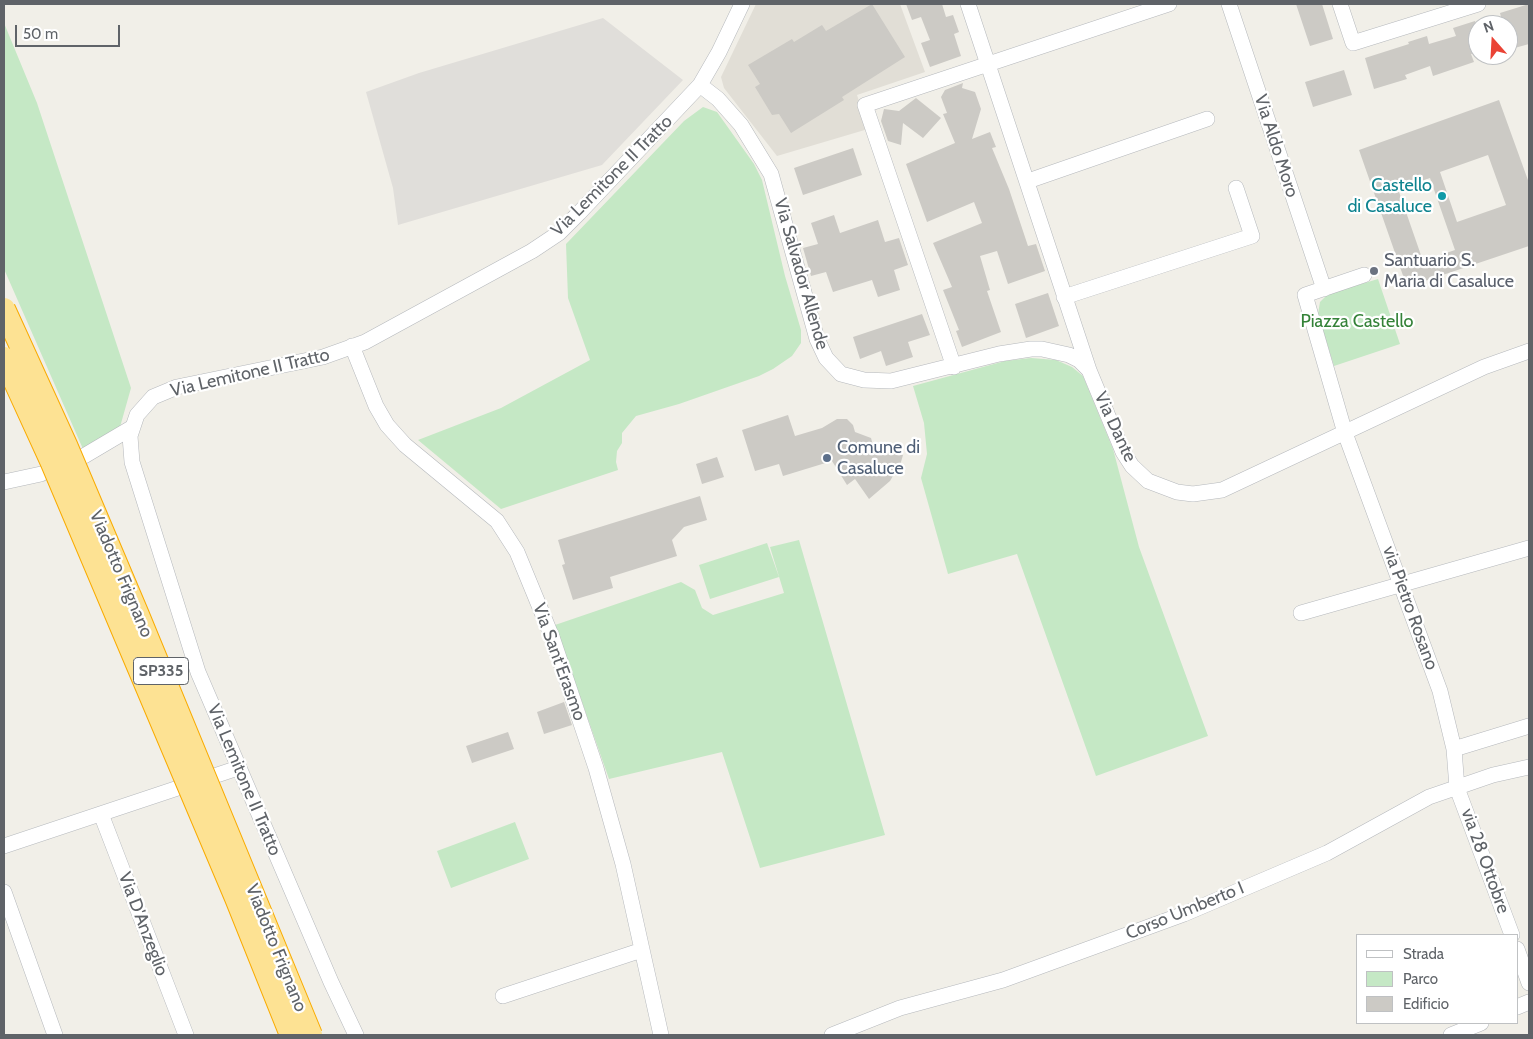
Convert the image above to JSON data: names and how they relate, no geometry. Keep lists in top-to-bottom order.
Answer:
{
  "streets": {
    "highway": ["Viadotto Frignano", "SP335"],
    "street": [
      "Via Aldo Moro",
      "Via Lemitone II Tratto",
      "Via Salvador Allende",
      "Via Dante",
      "via Pietro Rosano",
      "Via Sant'Erasmo",
      "via 28 Ottobre",
      "Corso Umberto I",
      "Via D'Anzeglio"
    ]
  },
  "crossings": [
    ["Via Lemitone II Tratto", "Via Salvador Allende"],
    ["Via Lemitone II Tratto", "Via Sant'Erasmo"],
    ["Via Salvador Allende", "Via Dante"],
    ["Via Dante", "via Pietro Rosano"],
    ["via Pietro Rosano", "via 28 Ottobre"],
    ["via Pietro Rosano", "Corso Umberto I"],
    ["via 28 Ottobre", "Corso Umberto I"]
  ],
  "parks": ["Piazza Castello"],
  "places": ["Castello di Casaluce", "Santuario S. Maria di Casaluce", "Comune di Casaluce"],
  "legend": ["Strada", "Parco", "Edificio"],
  "scale_bar": "50 m",
  "north": "top"
}
